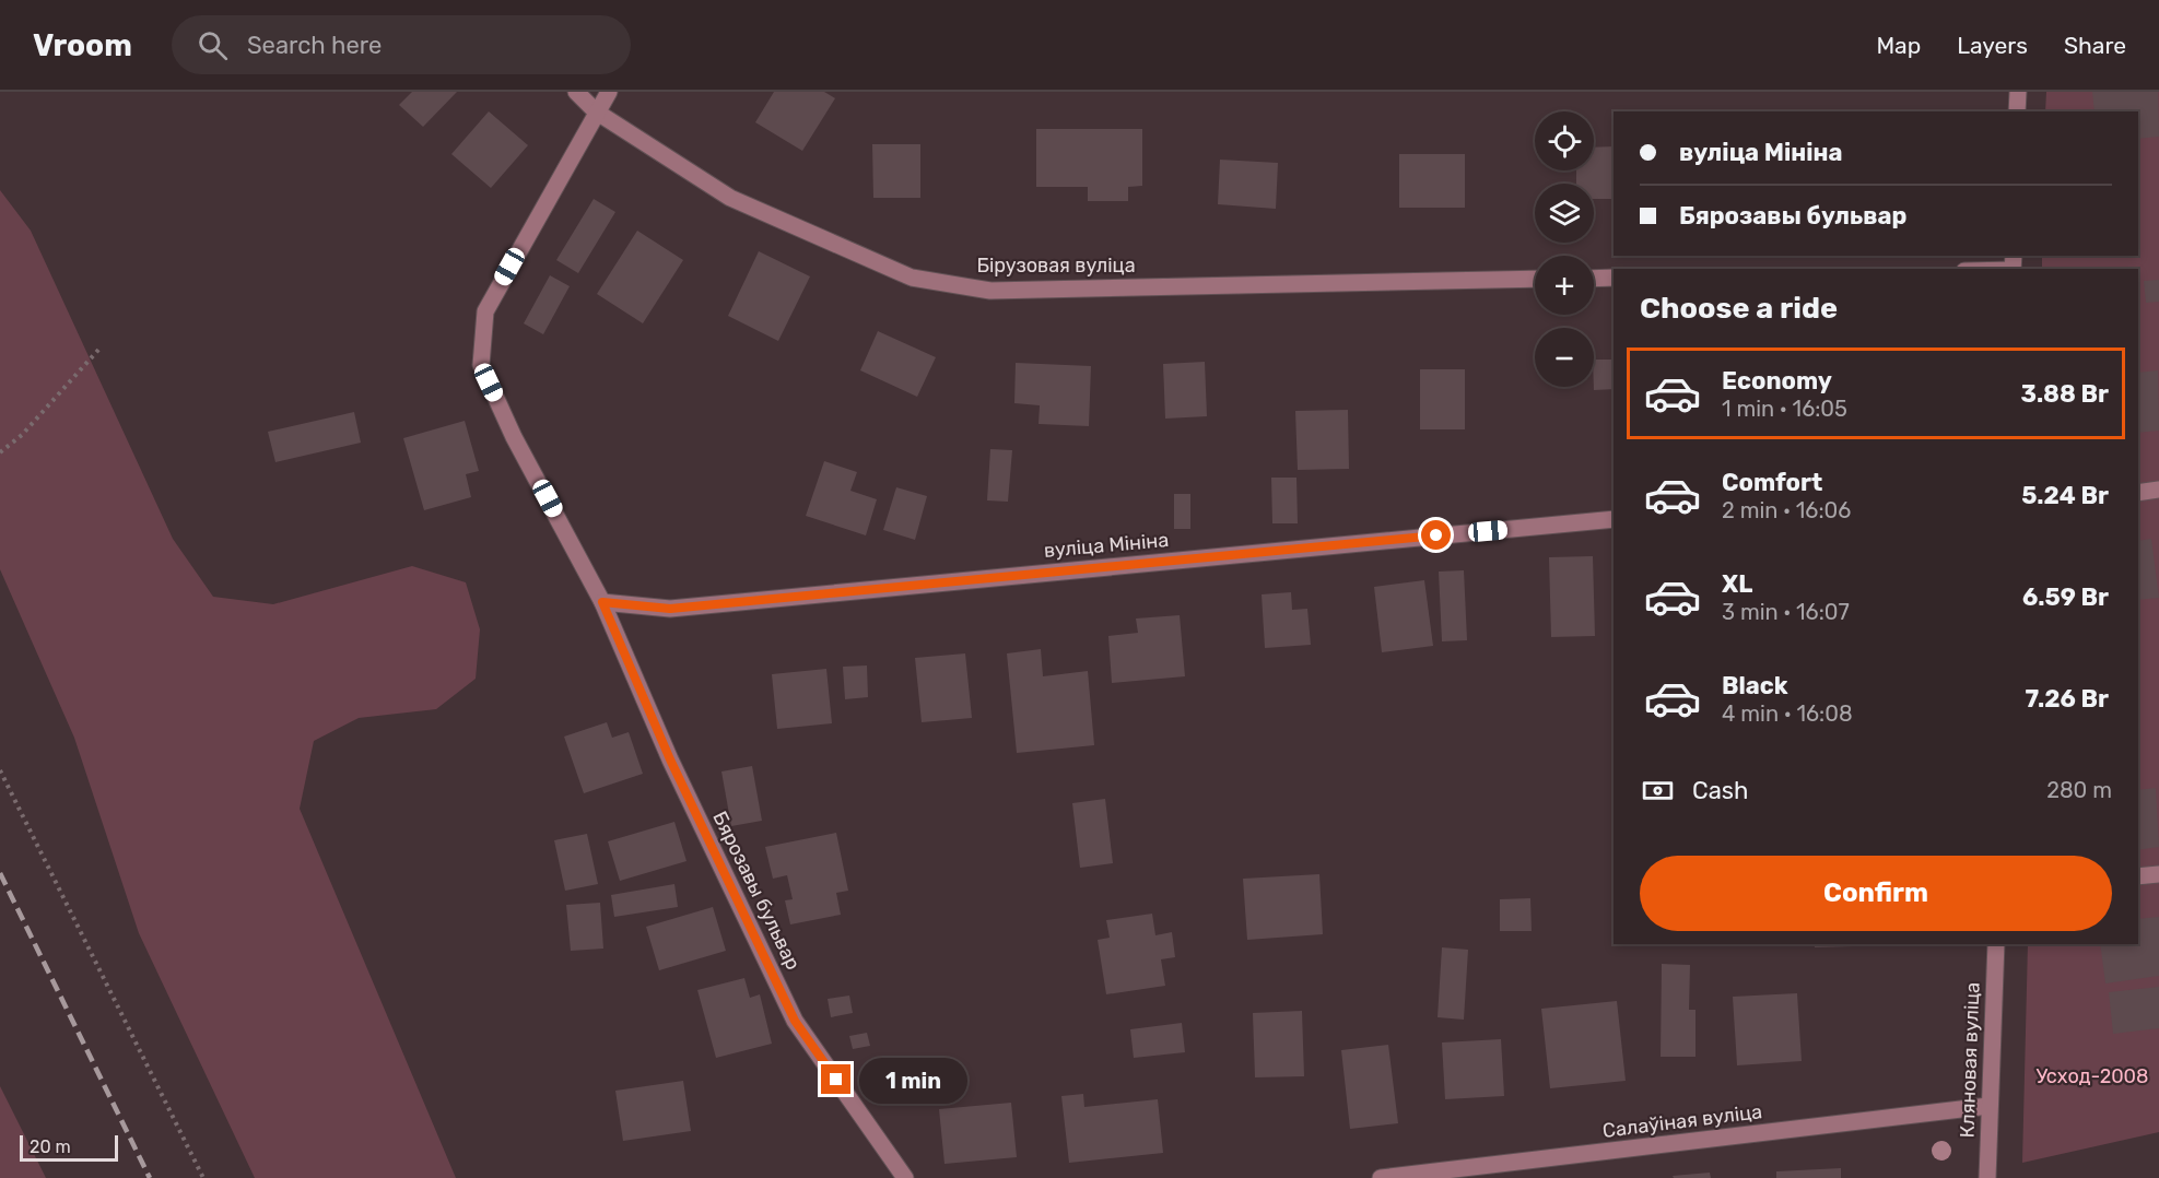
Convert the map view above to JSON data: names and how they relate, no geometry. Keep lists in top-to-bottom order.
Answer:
{
  "streets": {
    "street": [
      "Бірузовая вуліца",
      "вуліца Мініна",
      "Бярозавы бульвар",
      "Кляновая вуліца",
      "Салаўіная вуліца"
    ]
  },
  "crossings": [
    ["Бірузовая вуліца", "Бярозавы бульвар"],
    ["вуліца Мініна", "Бярозавы бульвар"],
    ["Кляновая вуліца", "Салаўіная вуліца"]
  ],
  "parks": ["Усход-2008"],
  "scale_bar": "20 m",
  "page": {
    "header": "Vroom",
    "search": "Search here",
    "nav": ["Map", "Layers", "Share"],
    "map_buttons": ["+", "−"],
    "banner": ["вуліца Мініна", "Бярозавы бульвар"],
    "heading": "Choose a ride",
    "list": [
      {
        "name": "Economy",
        "note": "1 min · 16:05",
        "value": "3.88 Br"
      },
      {
        "name": "Comfort",
        "note": "2 min · 16:06",
        "value": "5.24 Br"
      },
      {
        "name": "XL",
        "note": "3 min · 16:07",
        "value": "6.59 Br"
      },
      {
        "name": "Black",
        "note": "4 min · 16:08",
        "value": "7.26 Br"
      }
    ],
    "pay": ["Cash", "280 m"],
    "buttons": "Confirm",
    "bubble": "1 min",
    "scale": "20 m"
  }
}
